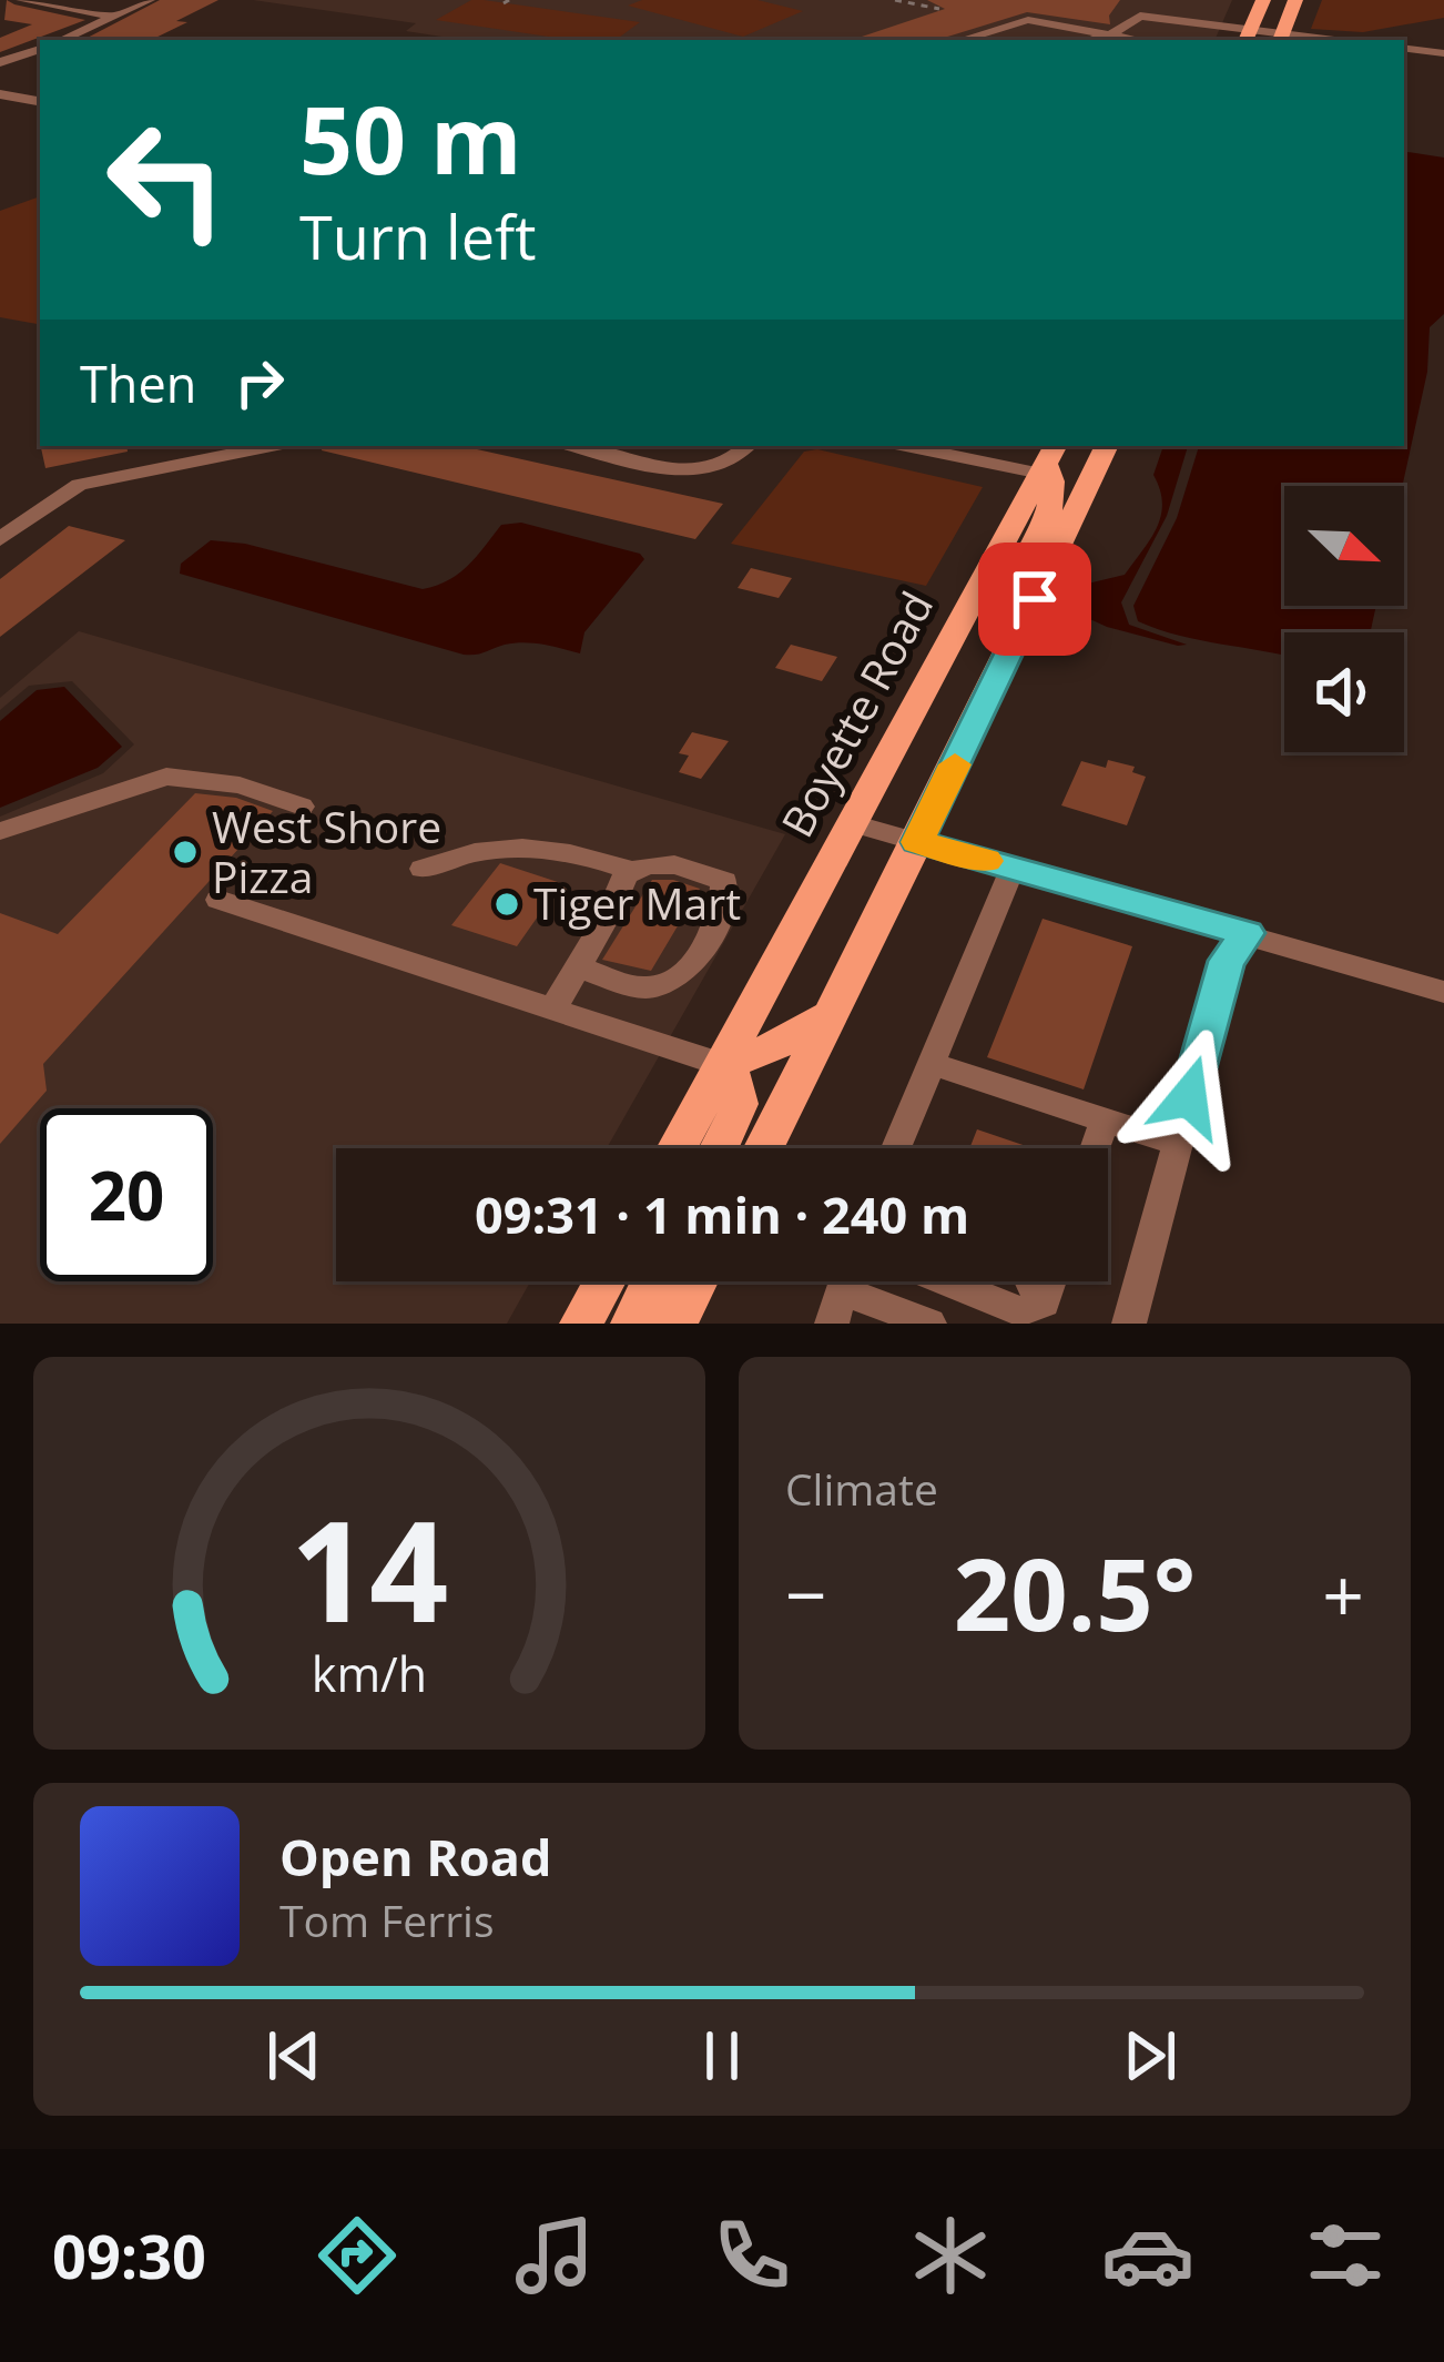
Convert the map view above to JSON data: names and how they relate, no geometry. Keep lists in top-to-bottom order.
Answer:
{
  "streets": {
    "main road": ["Boyette Road"]
  },
  "places": ["West Shore Pizza", "Tiger Mart"],
  "north": "bottom right",
  "page": {
    "turn": ["50 m", "Turn left"],
    "then": "Then",
    "limit": "20",
    "trip": "09:31 · 1 min · 240 m",
    "tile": "Climate",
    "heat": ["−", "20.5°", "+"],
    "song": ["Open Road", "Tom Ferris"],
    "tabs": "09:30",
    "gauge": ["14", "km/h"]
  }
}
